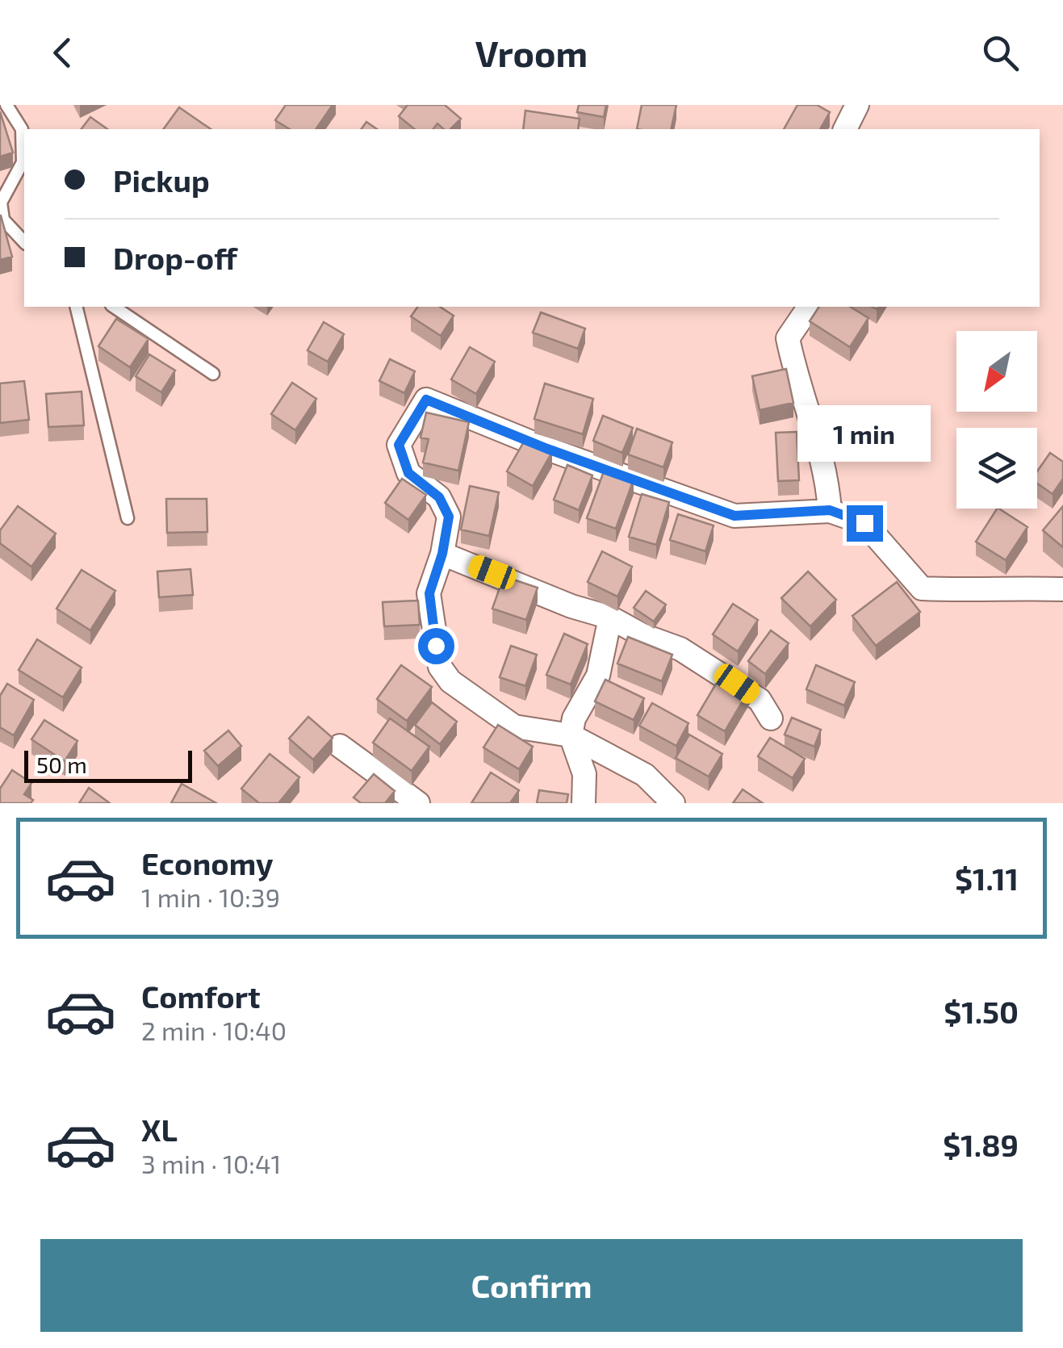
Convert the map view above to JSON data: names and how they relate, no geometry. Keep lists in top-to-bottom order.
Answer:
{
  "scale_bar": "50 m",
  "north": "bottom left",
  "page": {
    "header": "Vroom",
    "banner": ["Pickup", "Drop-off"],
    "bubble": "1 min",
    "scale": "50 m",
    "list": [
      {
        "name": "Economy",
        "note": "1 min · 10:39",
        "value": "$1.11"
      },
      {
        "name": "Comfort",
        "note": "2 min · 10:40",
        "value": "$1.50"
      },
      {
        "name": "XL",
        "note": "3 min · 10:41",
        "value": "$1.89"
      }
    ],
    "buttons": "Confirm"
  }
}
